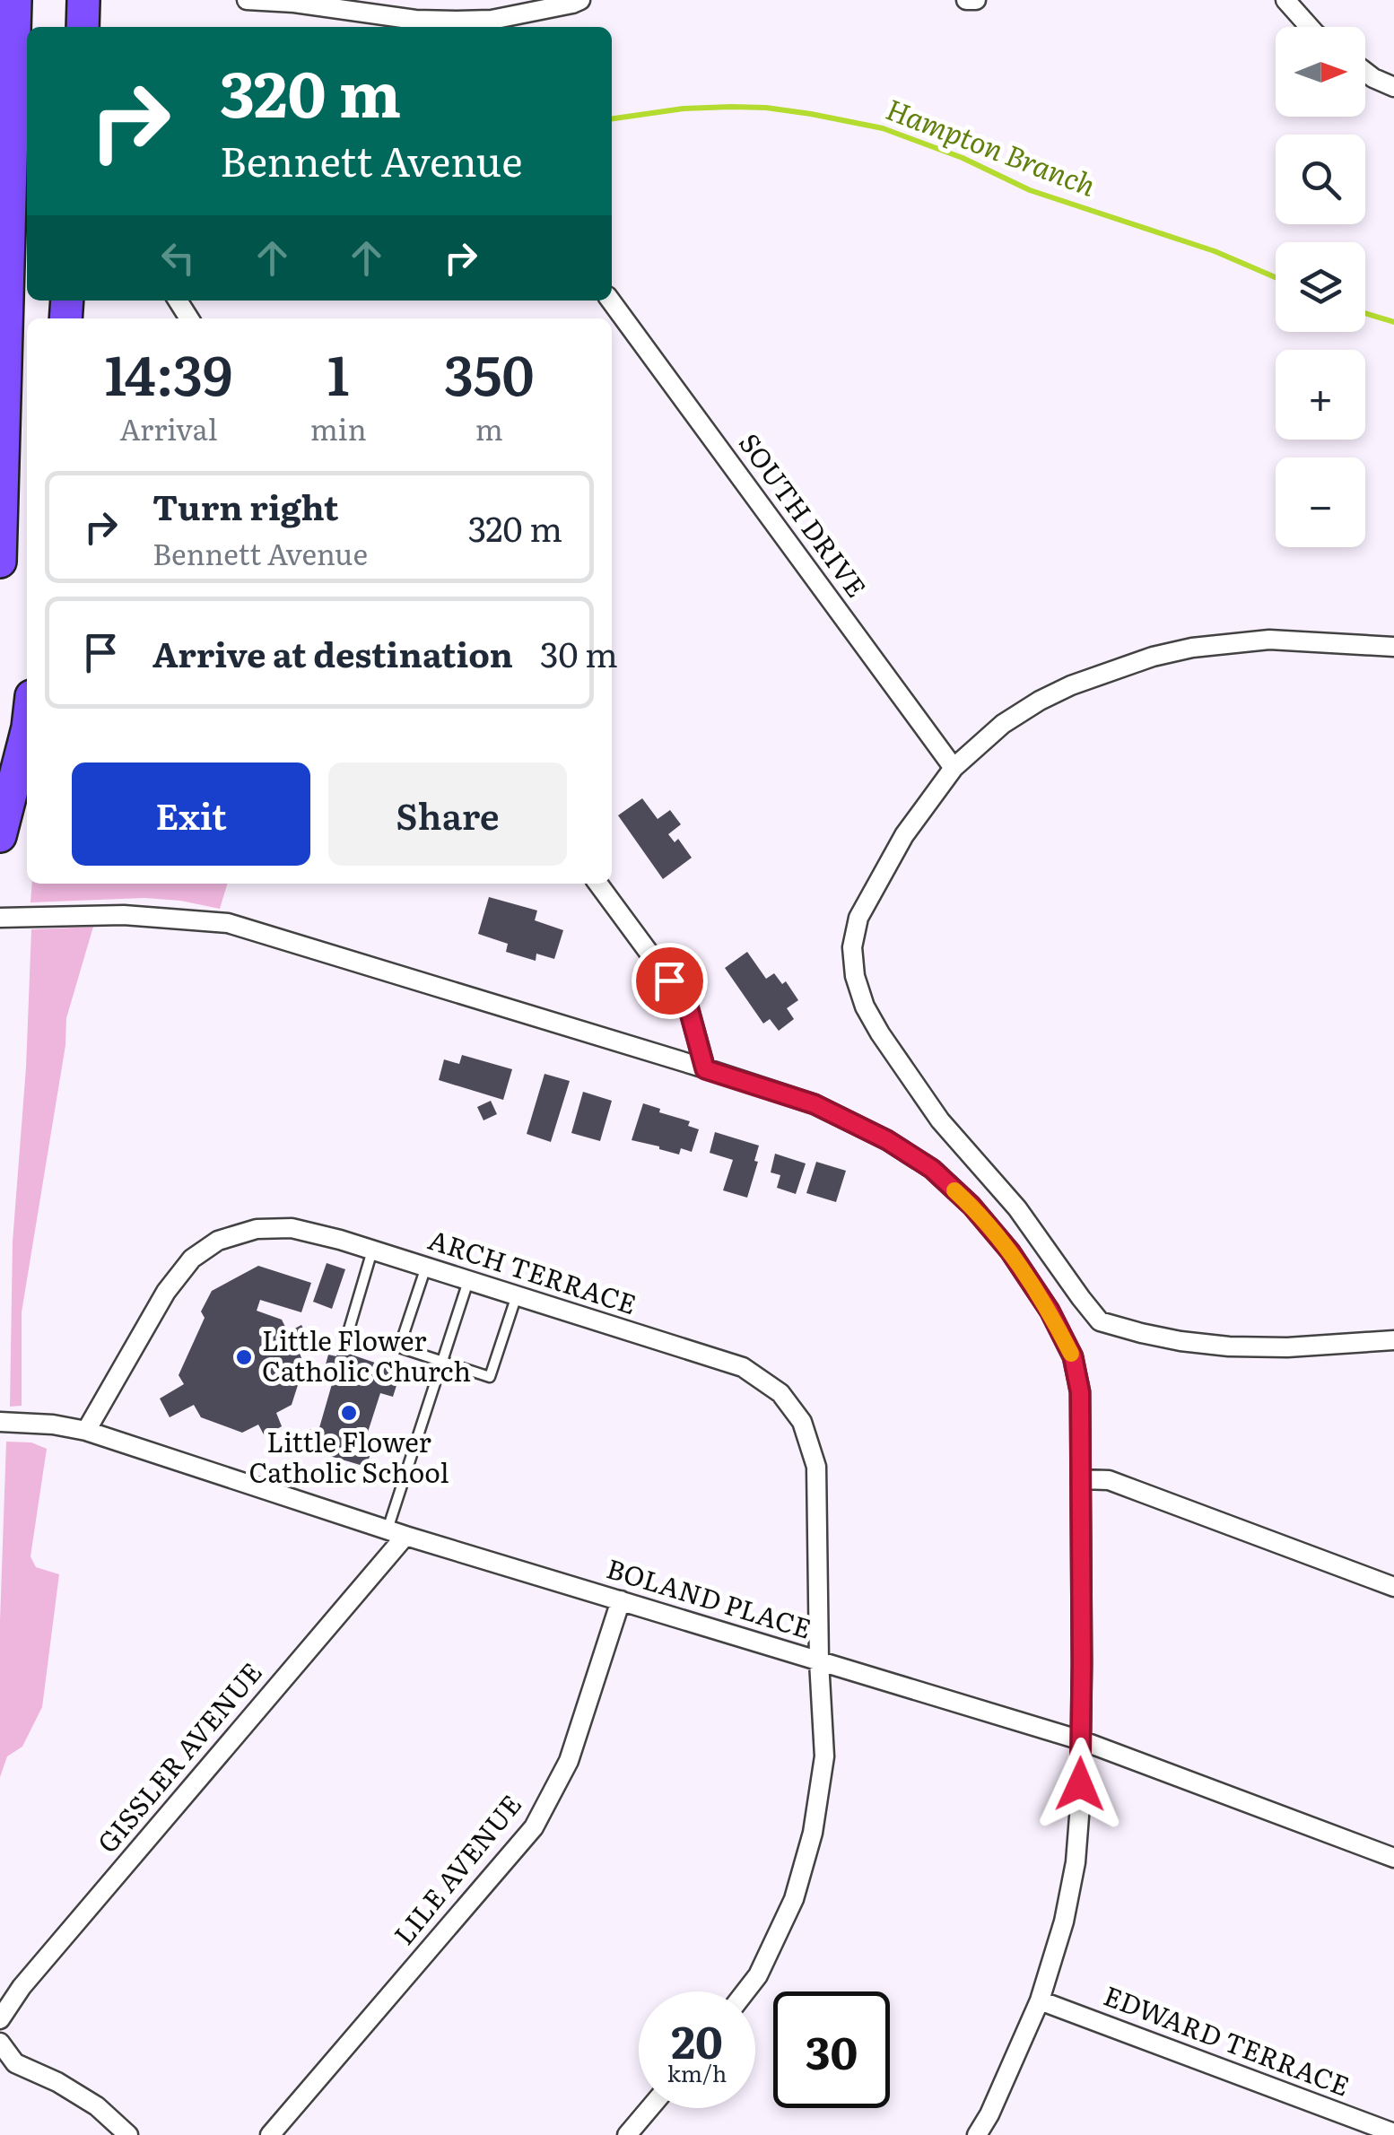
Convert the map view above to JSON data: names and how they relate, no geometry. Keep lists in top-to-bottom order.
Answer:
{
  "streets": {
    "street": [
      "SOUTH DRIVE",
      "ARCH TERRACE",
      "BOLAND PLACE",
      "GISSLER AVENUE",
      "LILE AVENUE",
      "EDWARD TERRACE"
    ]
  },
  "crossings": [
    ["ARCH TERRACE", "BOLAND PLACE"],
    ["BOLAND PLACE", "GISSLER AVENUE"],
    ["BOLAND PLACE", "LILE AVENUE"]
  ],
  "water": ["Hampton Branch"],
  "places": ["Little Flower Catholic Church", "Little Flower Catholic School"],
  "north": "right",
  "page": {
    "map_buttons": ["+", "−"],
    "turn": ["320 m", "Bennett Avenue"],
    "eta": [
      "14:39",
      "Arrival",
      "1",
      "min",
      "350",
      "m"
    ],
    "list": [
      {
        "name": "Turn right",
        "note": "Bennett Avenue",
        "value": "320 m"
      },
      {
        "name": "Arrive at destination",
        "value": "30 m"
      }
    ],
    "buttons": ["Exit", "Share"],
    "speed": "20 km/h",
    "limit": "30"
  }
}
